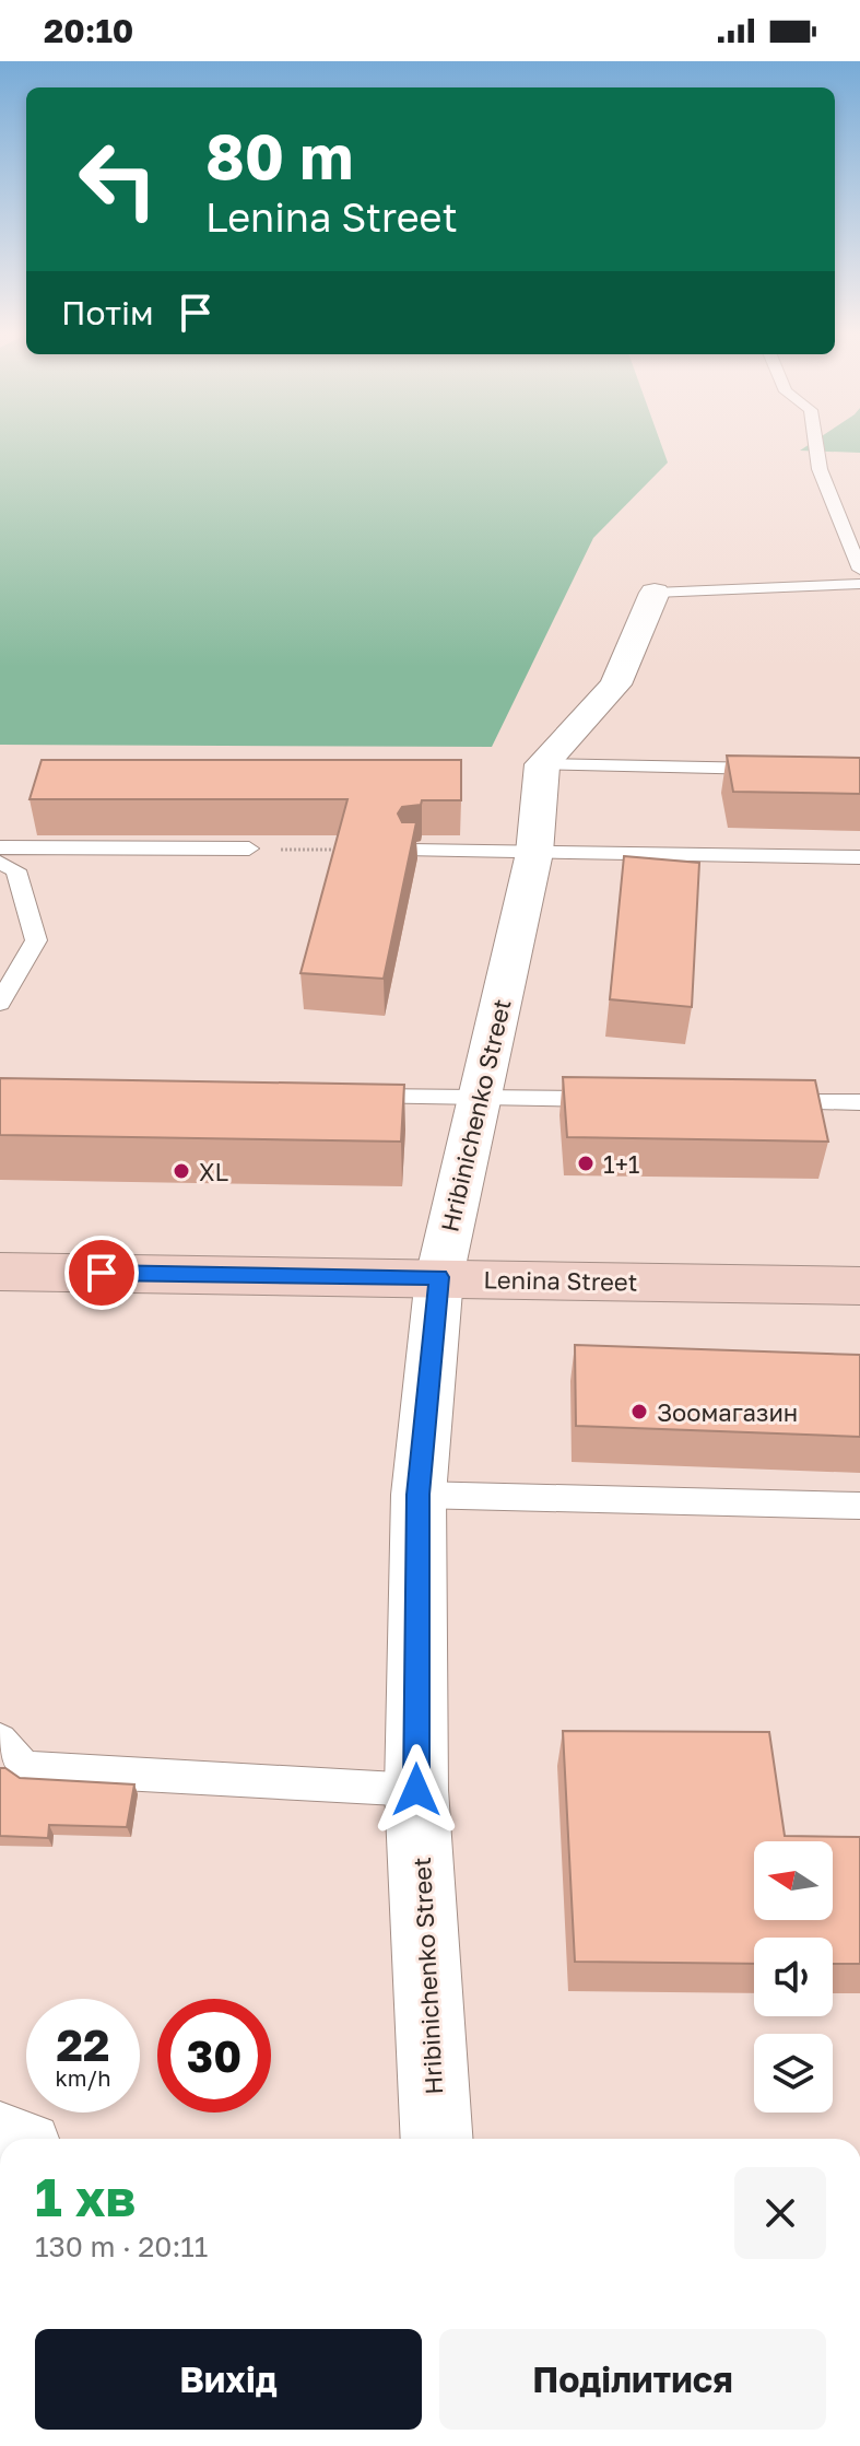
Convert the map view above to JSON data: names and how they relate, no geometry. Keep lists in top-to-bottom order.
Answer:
{
  "streets": {
    "main road": ["Lenina Street"],
    "street": ["Hribinichenko Street"]
  },
  "crossings": [
    ["Hribinichenko Street", "Lenina Street"]
  ],
  "places": ["1+1", "XL", "Зоомагазин"],
  "north": "left",
  "page": {
    "status": "20:10",
    "turn": ["80 m", "Lenina Street"],
    "then": "Потім",
    "speed": "22 km/h",
    "limit": "30",
    "heading": ["1 хв", "130 m · 20:11"],
    "buttons": ["Вихід", "Поділитися"]
  }
}
